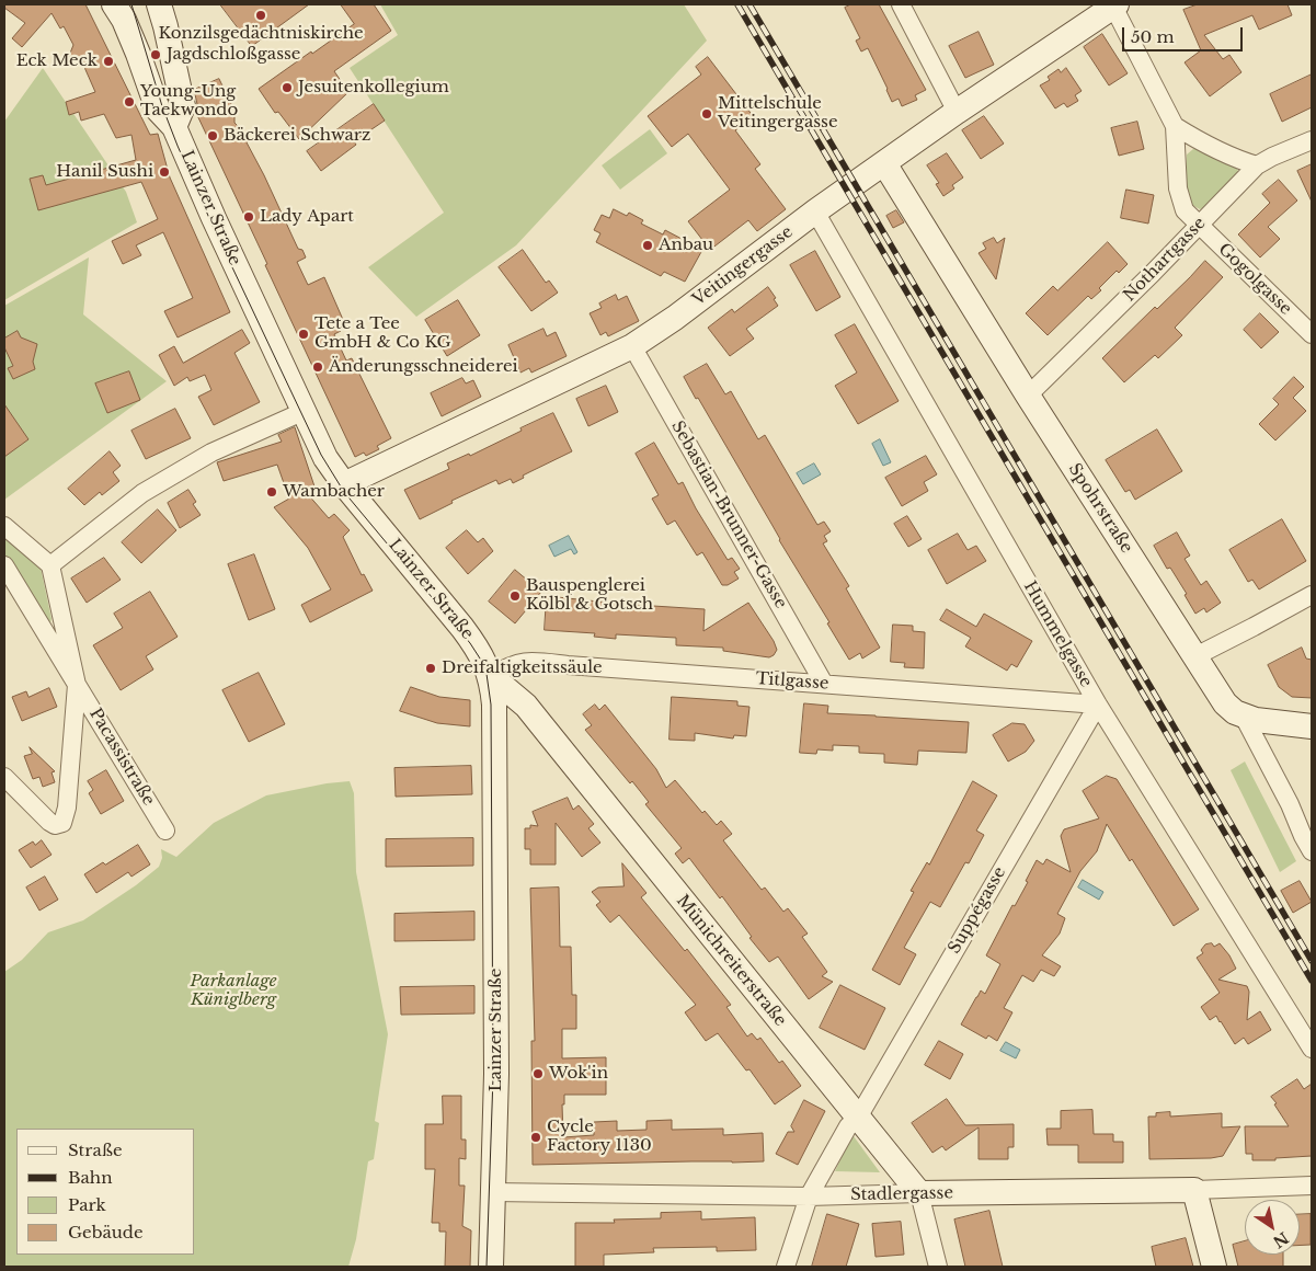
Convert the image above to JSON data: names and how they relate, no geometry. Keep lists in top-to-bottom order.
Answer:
{
  "streets": {
    "street": [
      "Lainzer Straße",
      "Nothartgasse",
      "Veitingergasse",
      "Gogolgasse",
      "Spohrstraße",
      "Sebastian-Brunner-Gasse",
      "Hummelgasse",
      "Titlgasse",
      "Pacassistraße",
      "Suppégasse",
      "Münichreiterstraße",
      "Stadlergasse"
    ]
  },
  "crossings": [
    ["Lainzer Straße", "Veitingergasse"],
    ["Lainzer Straße", "Titlgasse"],
    ["Lainzer Straße", "Münichreiterstraße"],
    ["Lainzer Straße", "Stadlergasse"],
    ["Nothartgasse", "Gogolgasse"],
    ["Nothartgasse", "Spohrstraße"],
    ["Veitingergasse", "Spohrstraße"],
    ["Veitingergasse", "Sebastian-Brunner-Gasse"],
    ["Veitingergasse", "Hummelgasse"],
    ["Sebastian-Brunner-Gasse", "Titlgasse"],
    ["Hummelgasse", "Titlgasse"],
    ["Hummelgasse", "Suppégasse"],
    ["Titlgasse", "Suppégasse"],
    ["Titlgasse", "Münichreiterstraße"],
    ["Suppégasse", "Münichreiterstraße"],
    ["Suppégasse", "Stadlergasse"],
    ["Münichreiterstraße", "Stadlergasse"]
  ],
  "parks": ["Parkanlage Küniglberg"],
  "places": [
    "Konzilsgedächtniskirche",
    "Jagdschloßgasse",
    "Eck Meck",
    "Jesuitenkollegium",
    "Young-Ung Taekwondo",
    "Mittelschule Veitingergasse",
    "Bäckerei Schwarz",
    "Hanil Sushi",
    "Lady Apart",
    "Anbau",
    "Tete a Tee GmbH & Co KG",
    "Änderungsschneiderei",
    "Wambacher",
    "Bauspenglerei Kölbl & Gotsch",
    "Dreifaltigkeitssäule",
    "Wok'in",
    "Cycle Factory 1130"
  ],
  "legend": [
    "Straße",
    "Bahn",
    "Park",
    "Gebäude"
  ],
  "scale_bar": "50 m",
  "north": "bottom right"
}
